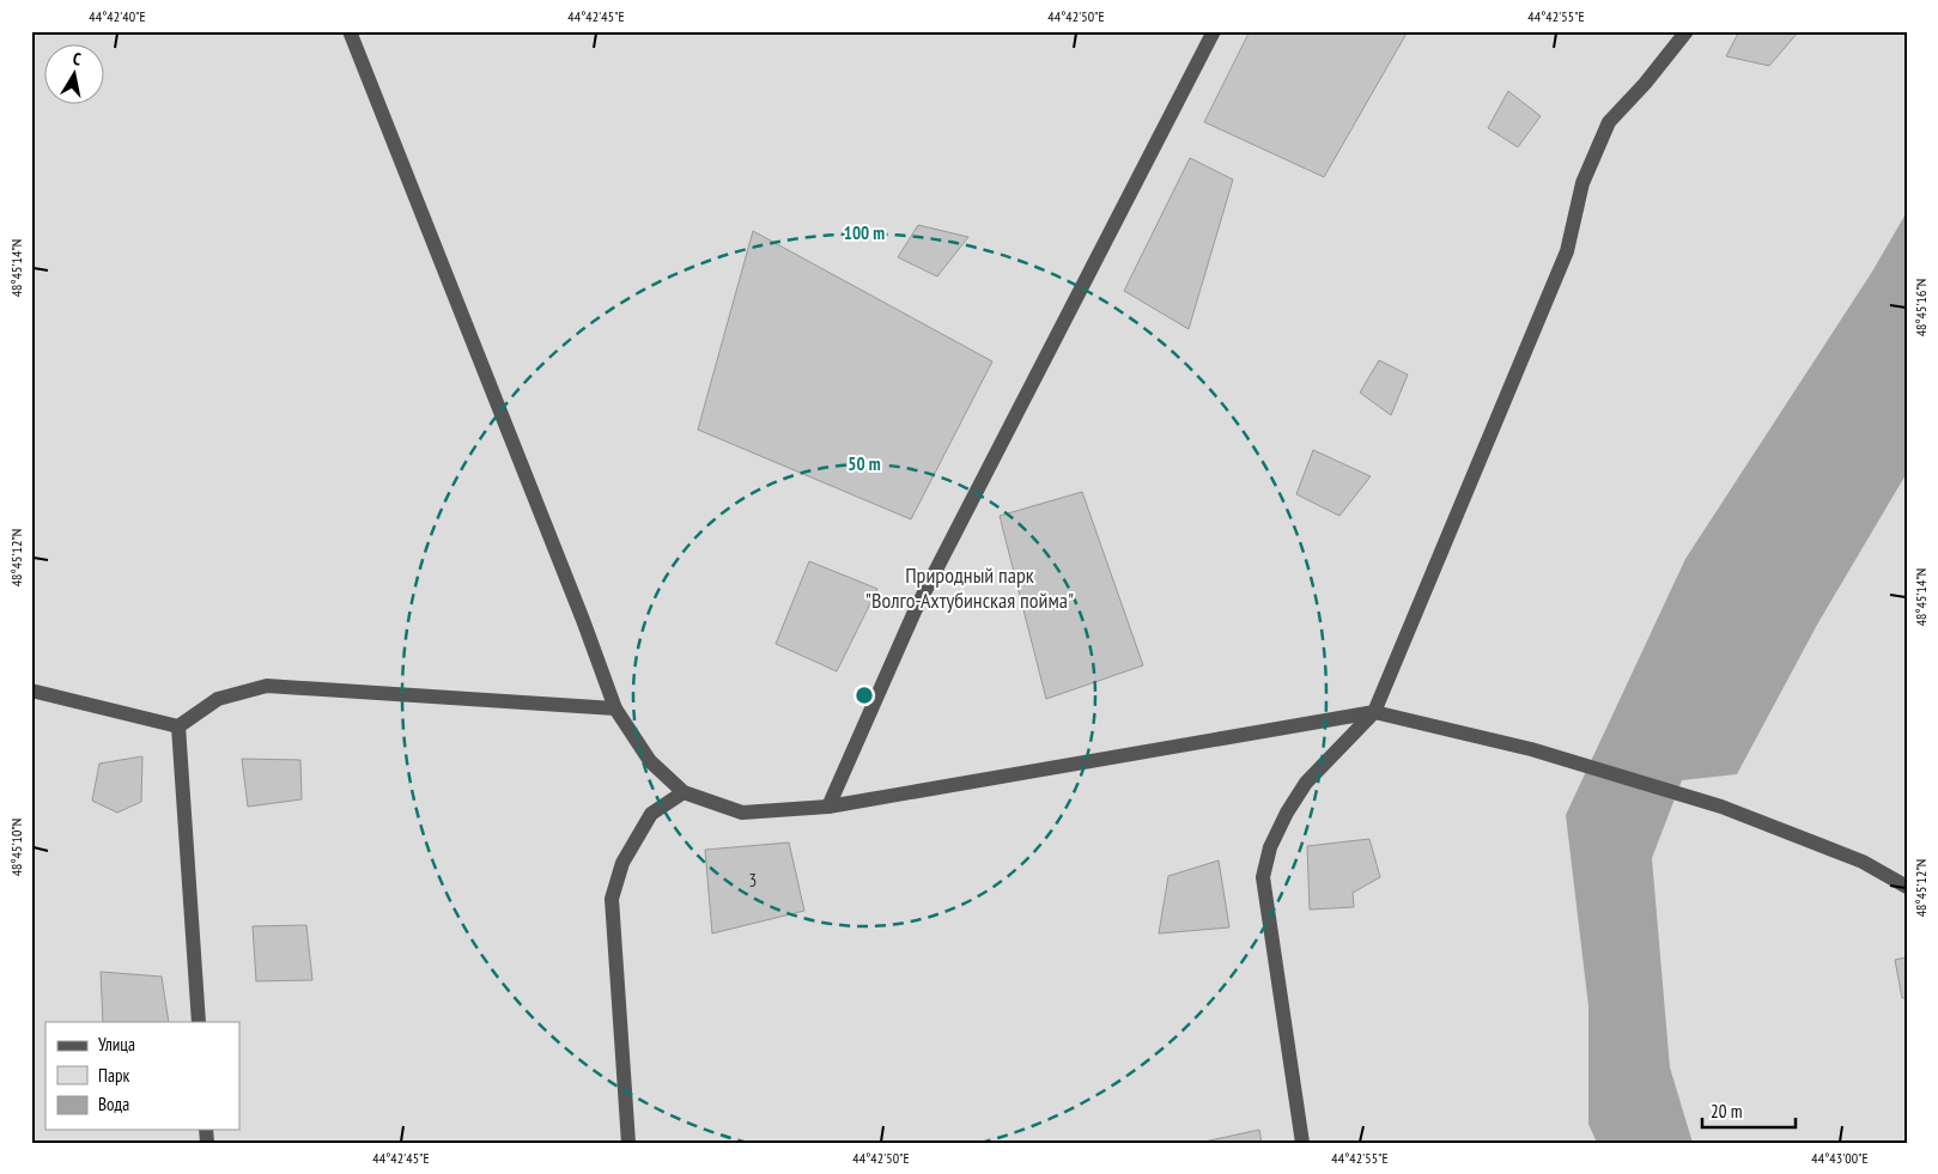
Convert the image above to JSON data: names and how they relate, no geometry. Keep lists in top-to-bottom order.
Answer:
{
  "parks": ["Природный парк \"Волго-Ахтубинская пойма\""],
  "house_numbers": ["3"],
  "legend": ["Улица", "Парк", "Вода"],
  "scale_bar": "20 m",
  "north": "top",
  "coordinates": [
    "44°42'40\"E",
    "44°42'45\"E",
    "44°42'50\"E",
    "44°42'55\"E",
    "48°45'14\"N",
    "48°45'16\"N",
    "48°45'12\"N",
    "48°45'10\"N",
    "44°43'00\"E"
  ],
  "rings": ["100 m", "50 m"]
}
